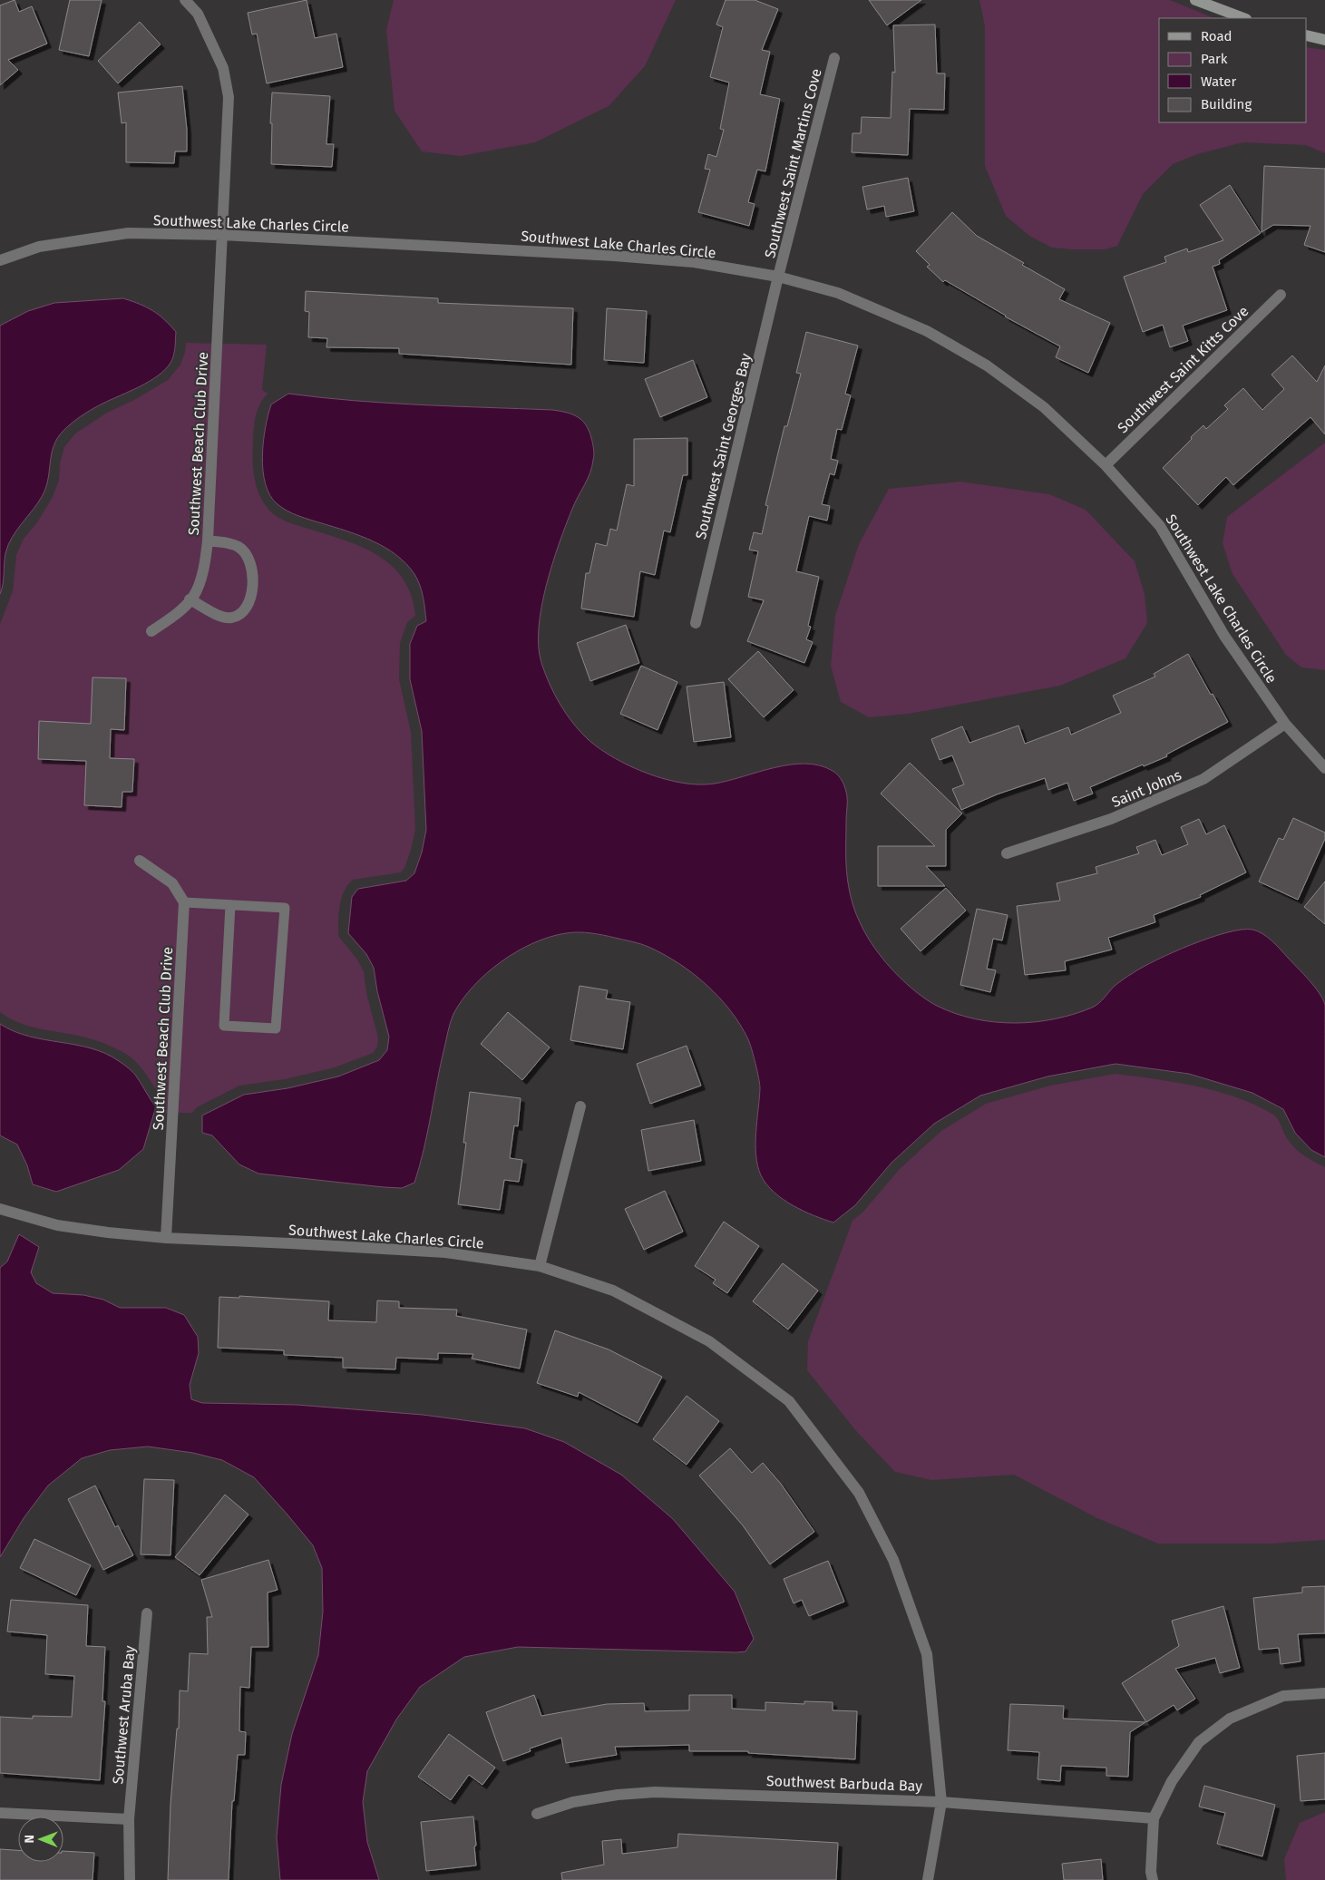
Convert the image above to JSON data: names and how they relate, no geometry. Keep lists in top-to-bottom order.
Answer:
{
  "streets": {
    "street": [
      "Southwest Saint Martins Cove",
      "Southwest Lake Charles Circle",
      "Southwest Saint Kitts Cove",
      "Southwest Beach Club Drive",
      "Southwest Saint Georges Bay",
      "Saint Johns",
      "Southwest Aruba Bay",
      "Southwest Barbuda Bay"
    ]
  },
  "crossings": [
    ["Southwest Saint Martins Cove", "Southwest Lake Charles Circle"],
    ["Southwest Saint Martins Cove", "Southwest Saint Georges Bay"],
    ["Southwest Lake Charles Circle", "Southwest Saint Kitts Cove"],
    ["Southwest Lake Charles Circle", "Southwest Beach Club Drive"],
    ["Southwest Lake Charles Circle", "Southwest Saint Georges Bay"],
    ["Southwest Lake Charles Circle", "Saint Johns"],
    ["Southwest Lake Charles Circle", "Southwest Barbuda Bay"]
  ],
  "legend": [
    "Road",
    "Park",
    "Water",
    "Building"
  ],
  "north": "left"
}
